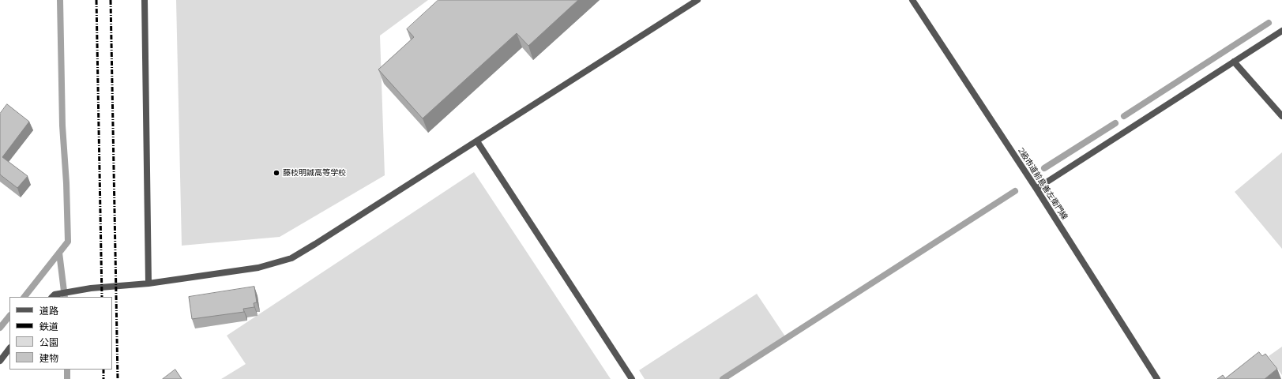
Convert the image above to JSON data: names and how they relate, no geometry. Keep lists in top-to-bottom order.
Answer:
{
  "streets": {
    "street": ["2級市道前島善左衛門線"]
  },
  "places": ["藤枝明誠高等学校"],
  "legend": [
    "道路",
    "鉄道",
    "公園",
    "建物"
  ]
}
